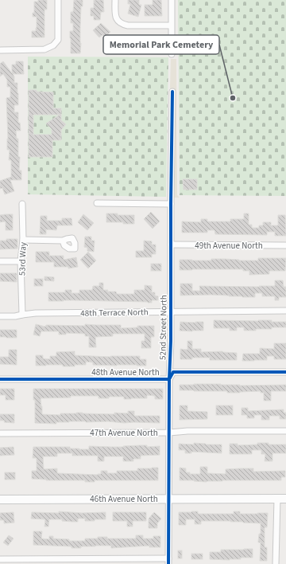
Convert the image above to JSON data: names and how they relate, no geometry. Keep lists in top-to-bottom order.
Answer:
{
  "streets": {
    "street": [
      "49th Avenue North",
      "53rd Way",
      "48th Terrace North",
      "52nd Street North",
      "48th Avenue North",
      "47th Avenue North",
      "46th Avenue North"
    ]
  },
  "crossings": [
    ["49th Avenue North", "52nd Street North"],
    ["53rd Way", "48th Terrace North"],
    ["48th Terrace North", "52nd Street North"],
    ["52nd Street North", "48th Avenue North"],
    ["52nd Street North", "47th Avenue North"],
    ["52nd Street North", "46th Avenue North"]
  ],
  "places": ["Memorial Park Cemetery"]
}
